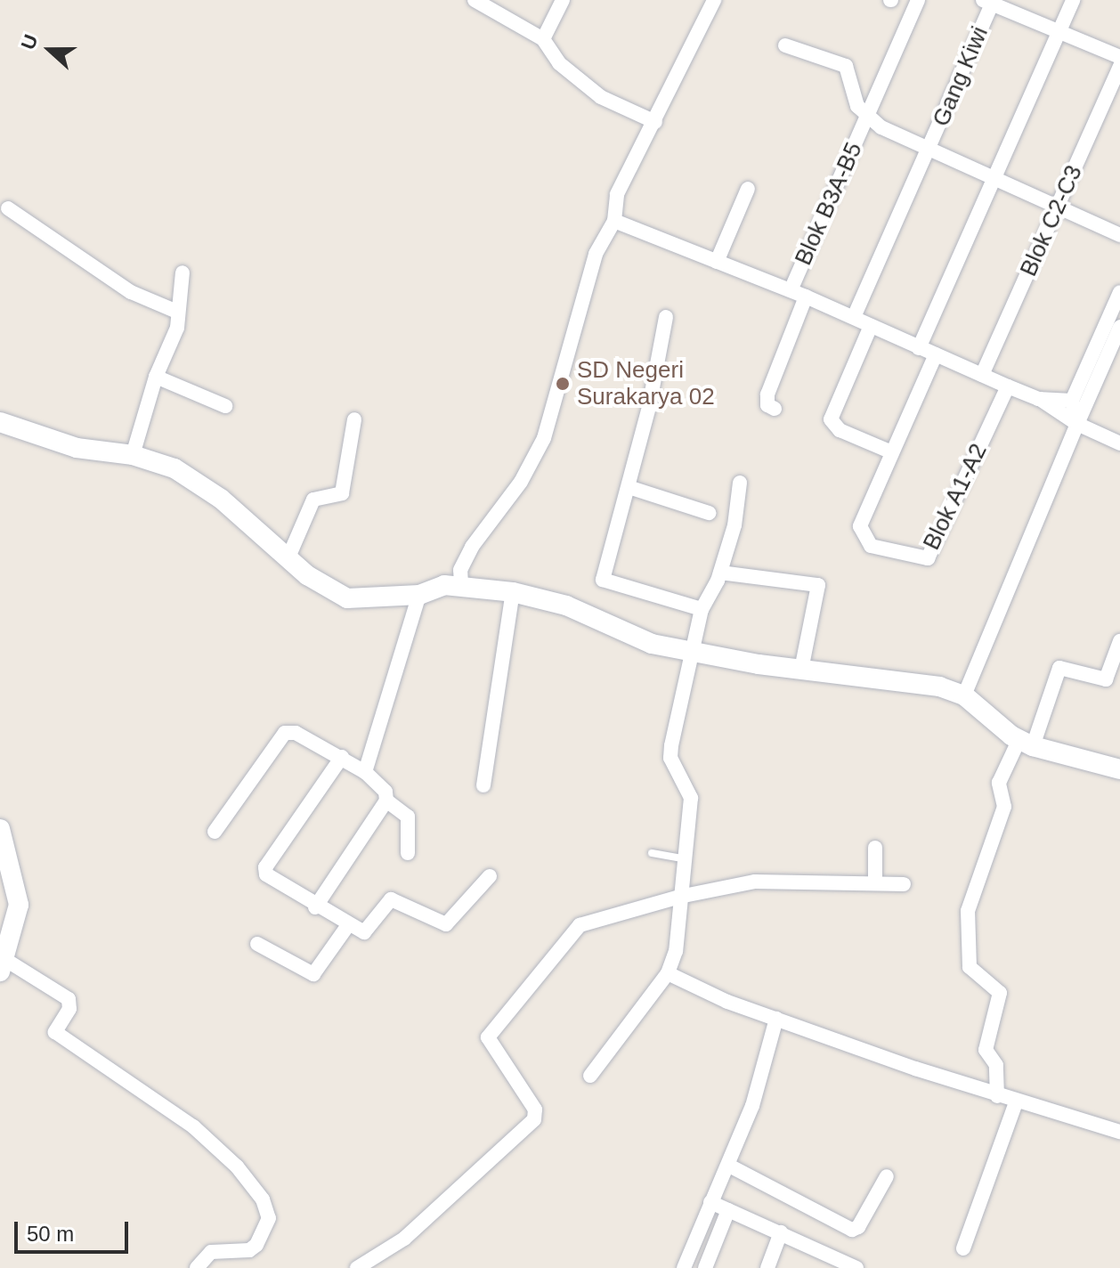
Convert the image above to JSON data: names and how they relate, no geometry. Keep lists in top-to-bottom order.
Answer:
{
  "streets": {
    "street": [
      "Gang Kiwi",
      "Blok B3A-B5",
      "Blok C2-C3",
      "Blok A1-A2"
    ]
  },
  "places": ["SD Negeri Surakarya 02"],
  "scale_bar": "50 m",
  "north": "left"
}
